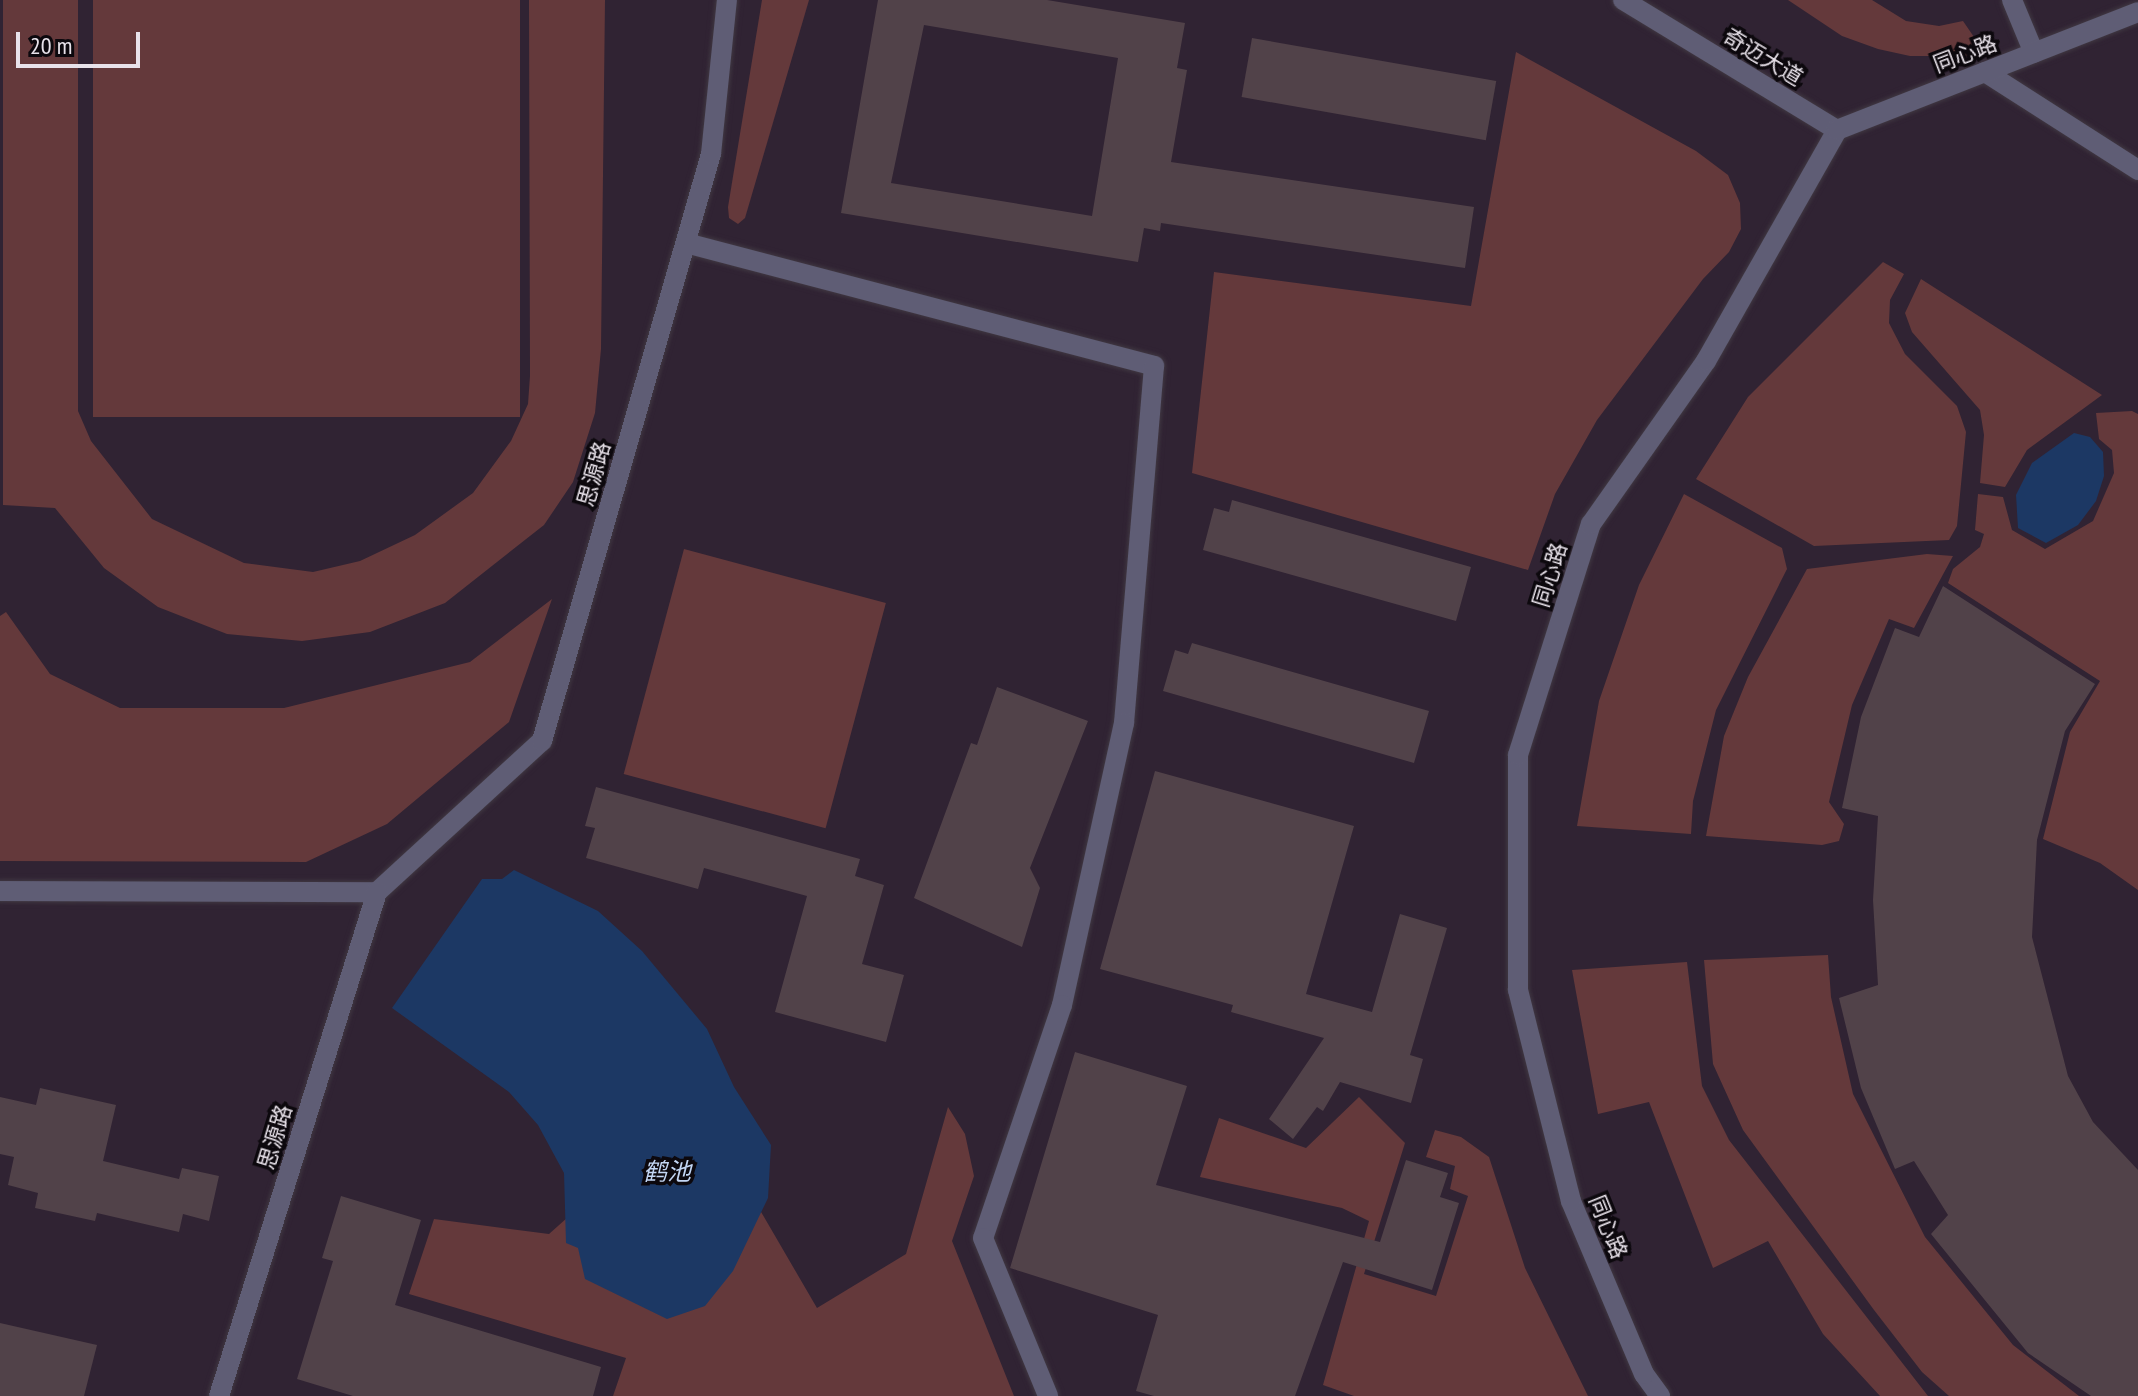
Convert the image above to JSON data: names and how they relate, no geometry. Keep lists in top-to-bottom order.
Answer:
{
  "streets": {
    "street": ["同心路", "奇迈大道", "思源路"]
  },
  "crossings": [
    ["同心路", "奇迈大道"]
  ],
  "water": ["鹤池"],
  "scale_bar": "20 m"
}
